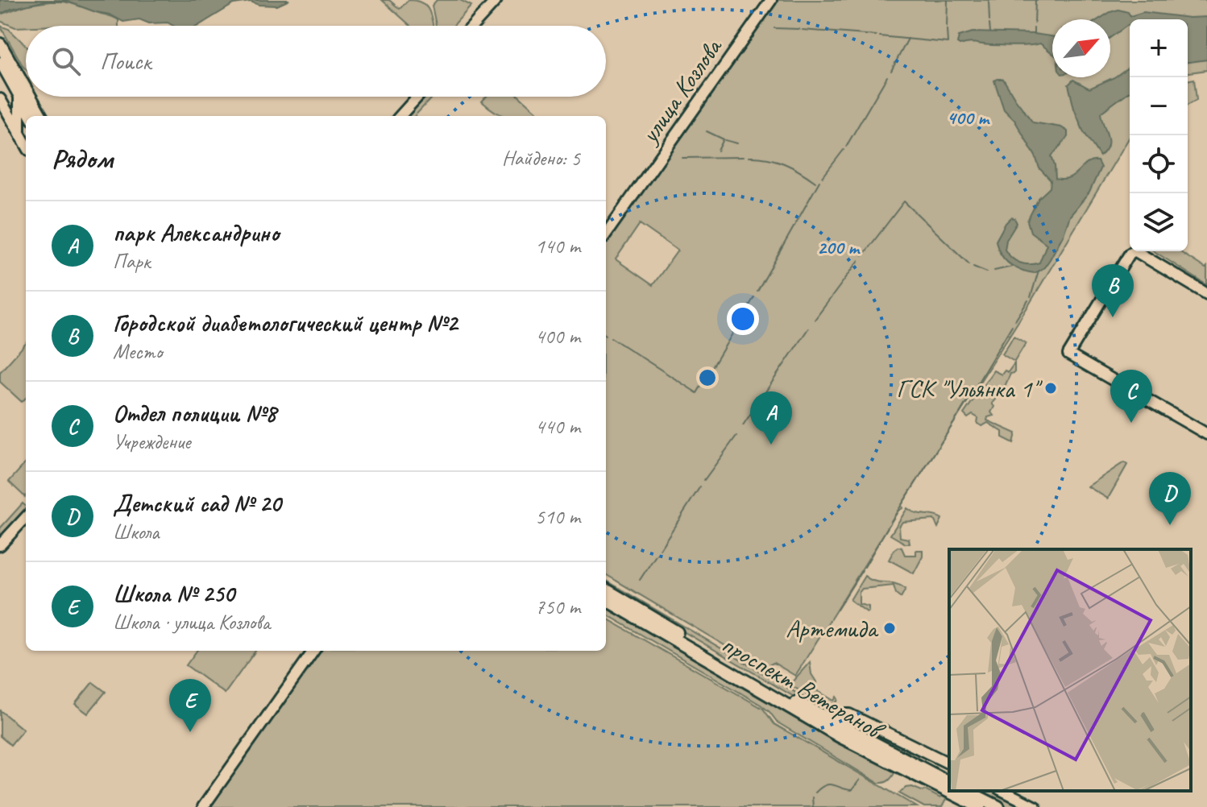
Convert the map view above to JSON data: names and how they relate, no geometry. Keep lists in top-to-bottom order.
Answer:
{
  "streets": {
    "main road": ["проспект Ветеранов"],
    "street": ["улица Козлова"]
  },
  "places": ["ГСК \"Ульянка 1\"", "Артемида"],
  "north": "top right",
  "page": {
    "map_buttons": ["+", "−"],
    "search": "Поиск",
    "heading": ["Рядом", "Найдено: 5"],
    "list": [
      {
        "mark": "A",
        "name": "парк Александрино",
        "note": "Парк",
        "value": "140 m"
      },
      {
        "mark": "B",
        "name": "Городской диабетологический центр №2",
        "note": "Место",
        "value": "400 m"
      },
      {
        "mark": "C",
        "name": "Отдел полиции №8",
        "note": "Учреждение",
        "value": "440 m"
      },
      {
        "mark": "D",
        "name": "Детский сад № 20",
        "note": "Школа",
        "value": "510 m"
      },
      {
        "mark": "E",
        "name": "Школа № 250",
        "note": "Школа · улица Козлова",
        "value": "750 m"
      }
    ],
    "pins": [
      "B",
      "C",
      "A",
      "D",
      "E"
    ]
  },
  "rings": ["400 m", "200 m"]
}
